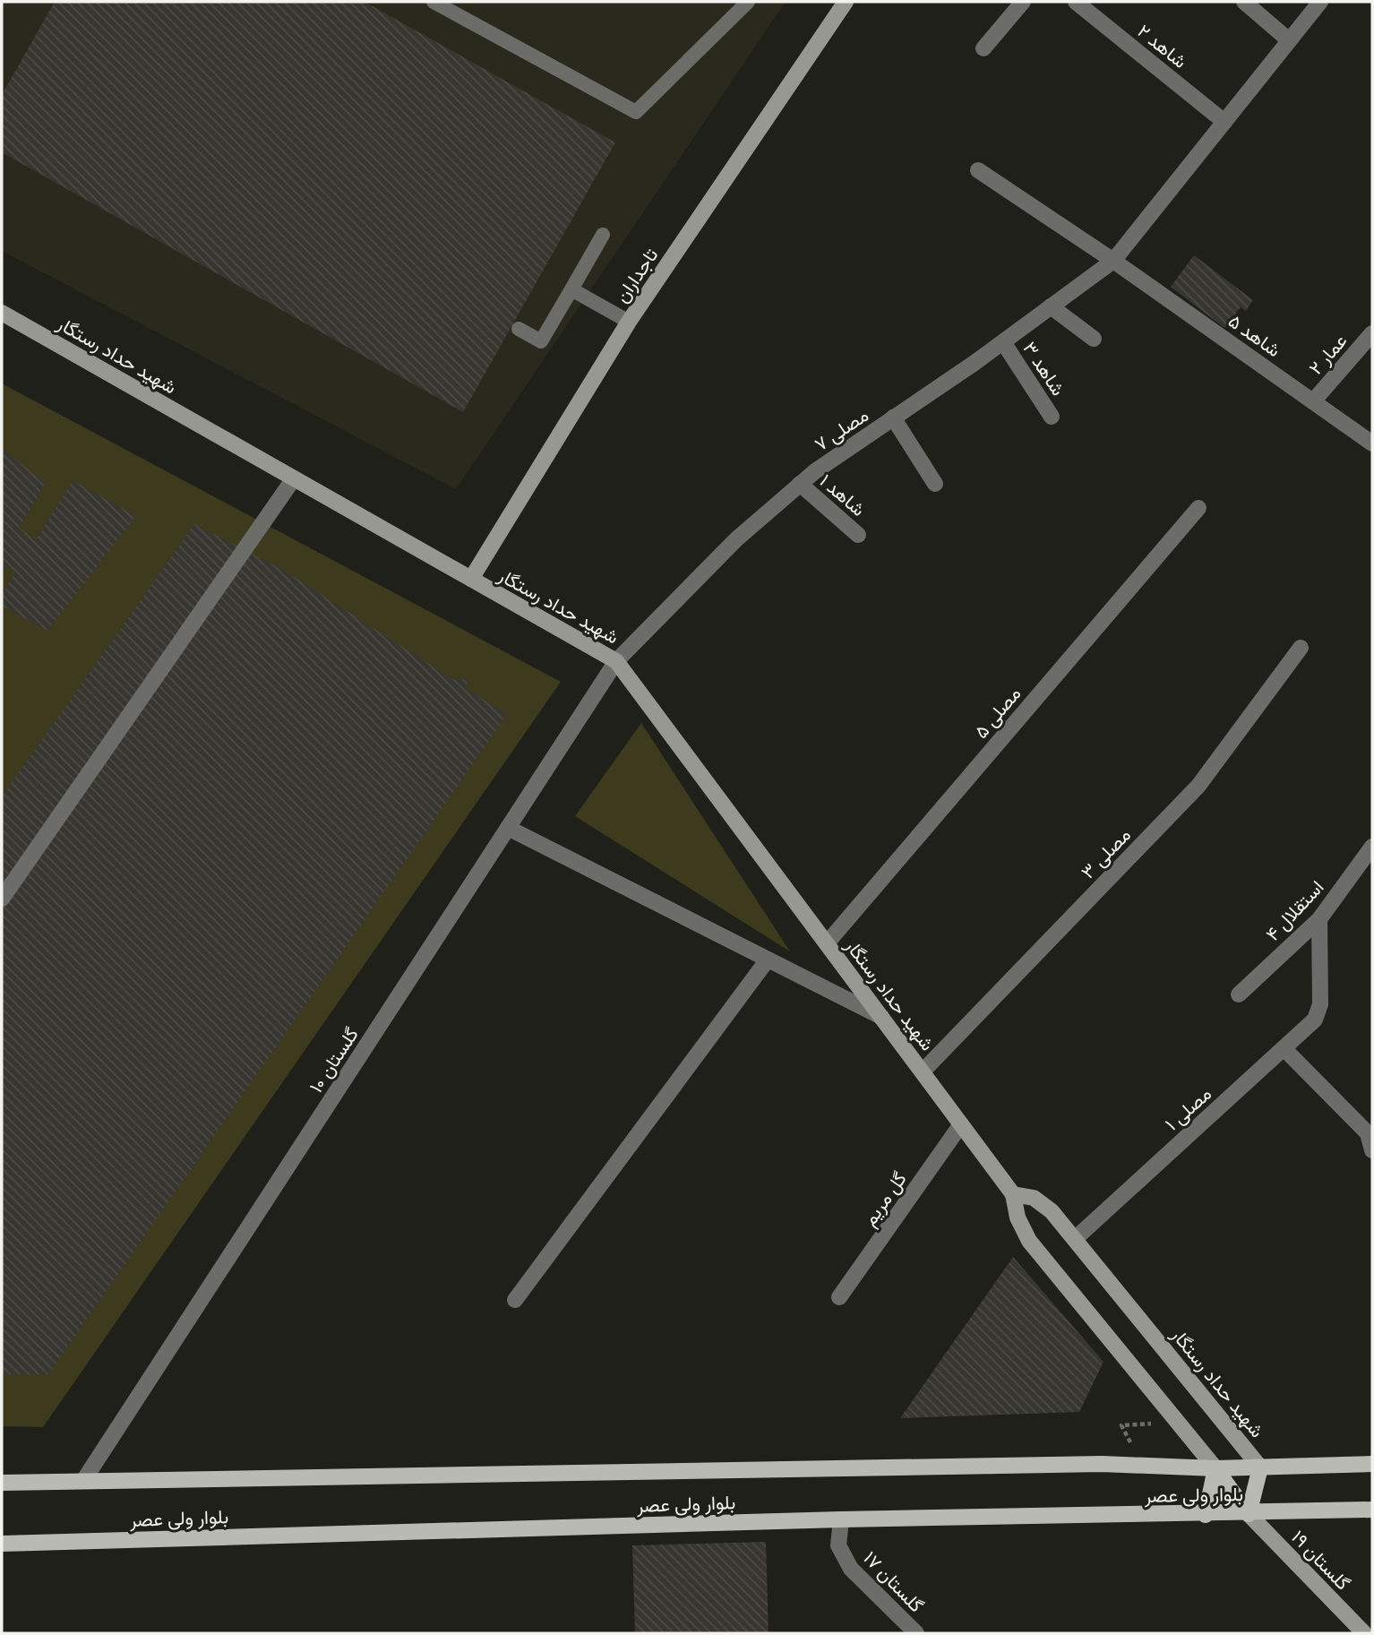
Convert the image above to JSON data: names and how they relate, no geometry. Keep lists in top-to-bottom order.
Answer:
{
  "streets": {
    "main road": [
      "تاجداران",
      "شهید حداد رستگار",
      "بلوار ولی عصر",
      "گلستان ۱۹"
    ],
    "street": [
      "شاهد ۲",
      "شاهد ۵",
      "عمار ۲",
      "شاهد ۳",
      "مصلی ۷",
      "شاهد ۱",
      "مصلی ۵",
      "مصلی ۳",
      "استقلال ۴",
      "گلستان ۱۰",
      "مصلی ۱",
      "گل مریم",
      "گلستان ۱۷"
    ]
  },
  "crossings": [
    ["شاهد ۲", "مصلی ۷"],
    ["تاجداران", "شهید حداد رستگار"],
    ["شاهد ۵", "عمار ۲"],
    ["شاهد ۵", "مصلی ۷"],
    ["شهید حداد رستگار", "مصلی ۷"],
    ["شهید حداد رستگار", "مصلی ۵"],
    ["شهید حداد رستگار", "مصلی ۳"],
    ["شهید حداد رستگار", "گلستان ۱۰"],
    ["شهید حداد رستگار", "مصلی ۱"],
    ["شهید حداد رستگار", "گل مریم"],
    ["شهید حداد رستگار", "بلوار ولی عصر"],
    ["شاهد ۳", "مصلی ۷"],
    ["مصلی ۷", "شاهد ۱"],
    ["مصلی ۷", "گلستان ۱۰"],
    ["استقلال ۴", "مصلی ۱"],
    ["گلستان ۱۰", "بلوار ولی عصر"],
    ["بلوار ولی عصر", "گلستان ۱۹"],
    ["بلوار ولی عصر", "گلستان ۱۷"]
  ]
}
